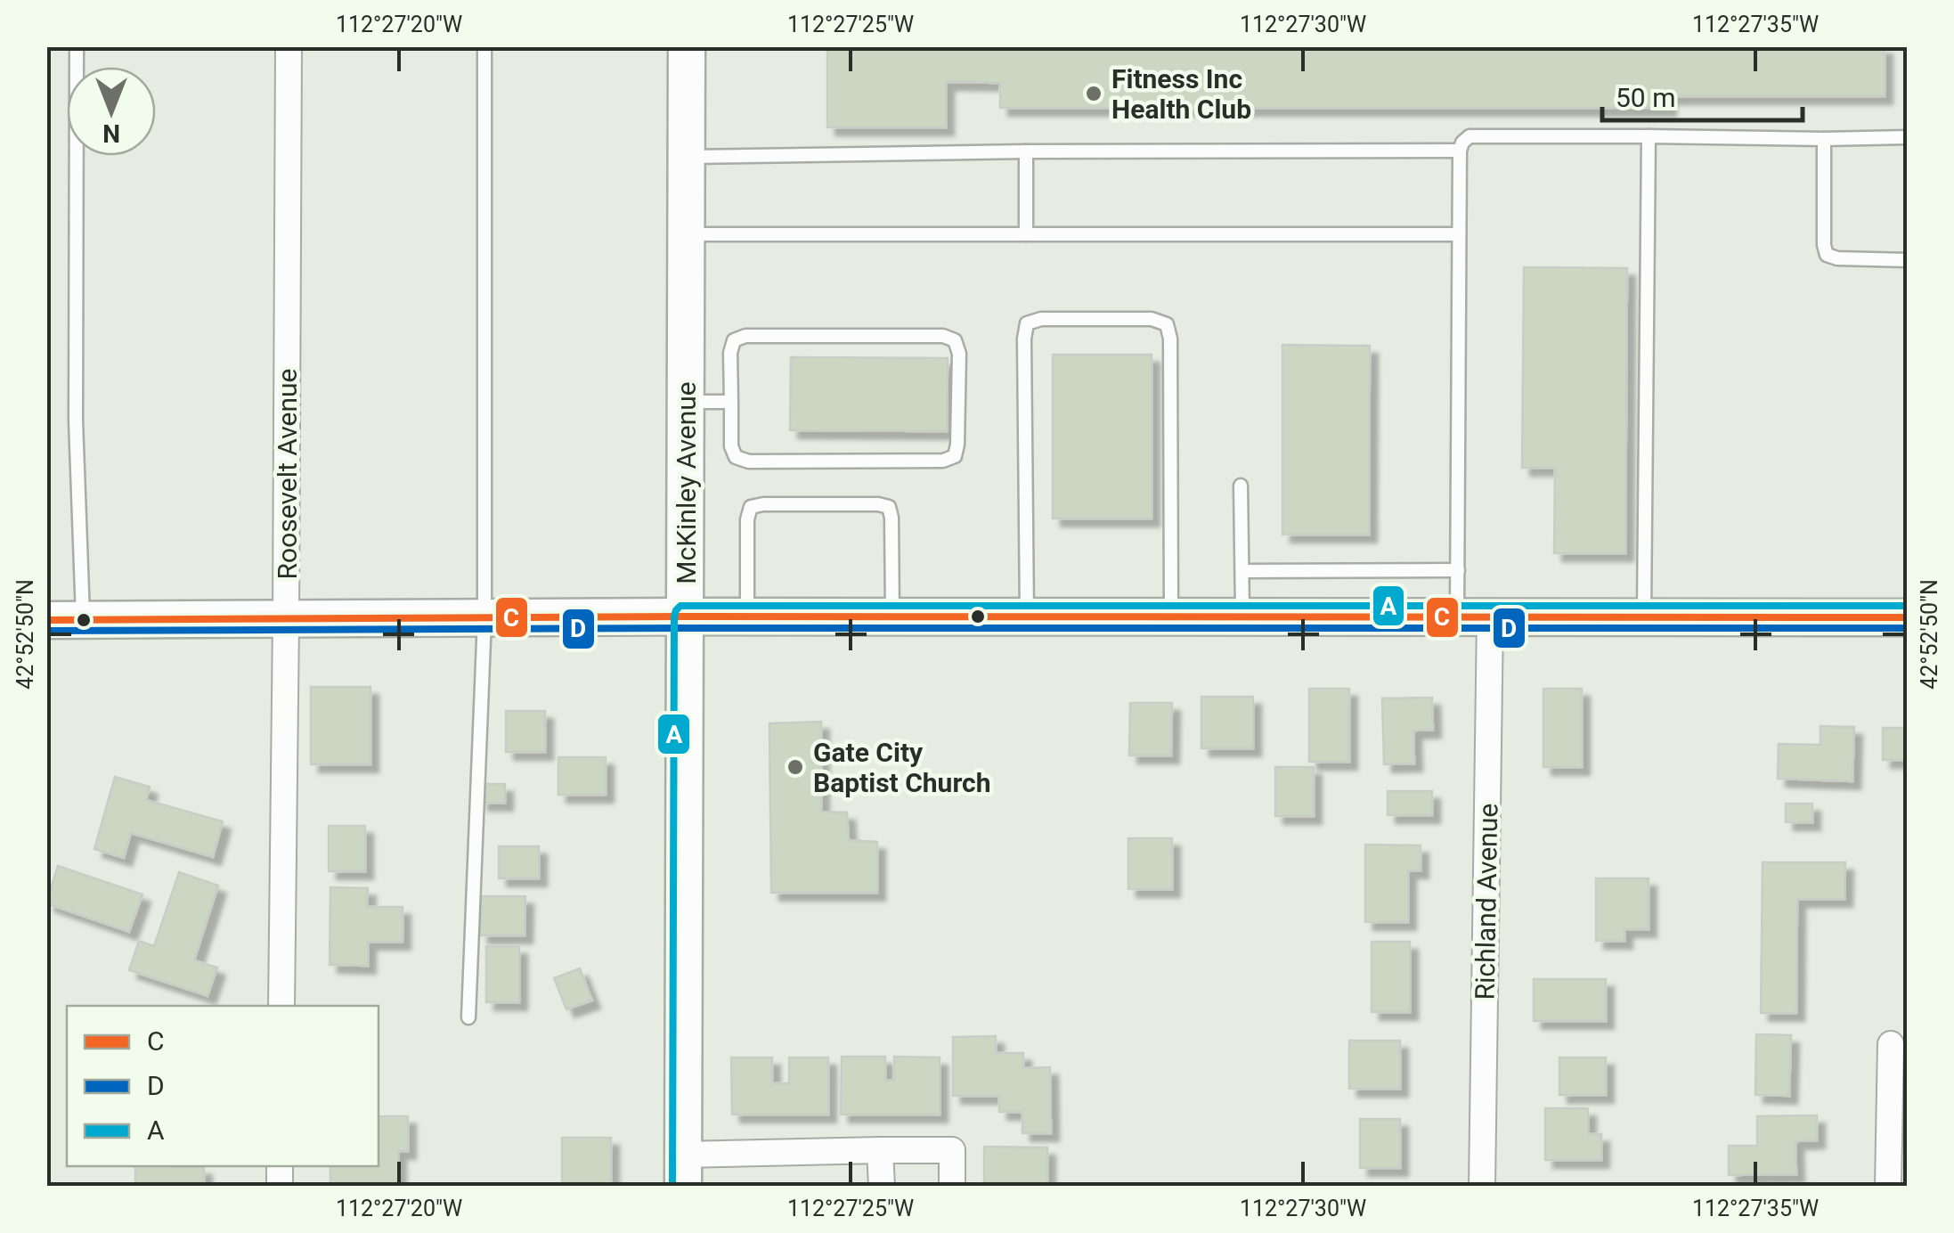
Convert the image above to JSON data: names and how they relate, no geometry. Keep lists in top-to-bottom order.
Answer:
{
  "streets": {
    "street": ["Roosevelt Avenue", "McKinley Avenue", "Richland Avenue"]
  },
  "places": ["Fitness Inc Health Club", "Gate City Baptist Church"],
  "lines": ["transit line A", "transit line C", "transit line D"],
  "legend": ["C", "D", "A"],
  "scale_bar": "50 m",
  "north": "bottom",
  "coordinates": [
    "112°27'20\"W",
    "112°27'25\"W",
    "112°27'30\"W",
    "112°27'35\"W",
    "42°52'50\"N"
  ]
}
